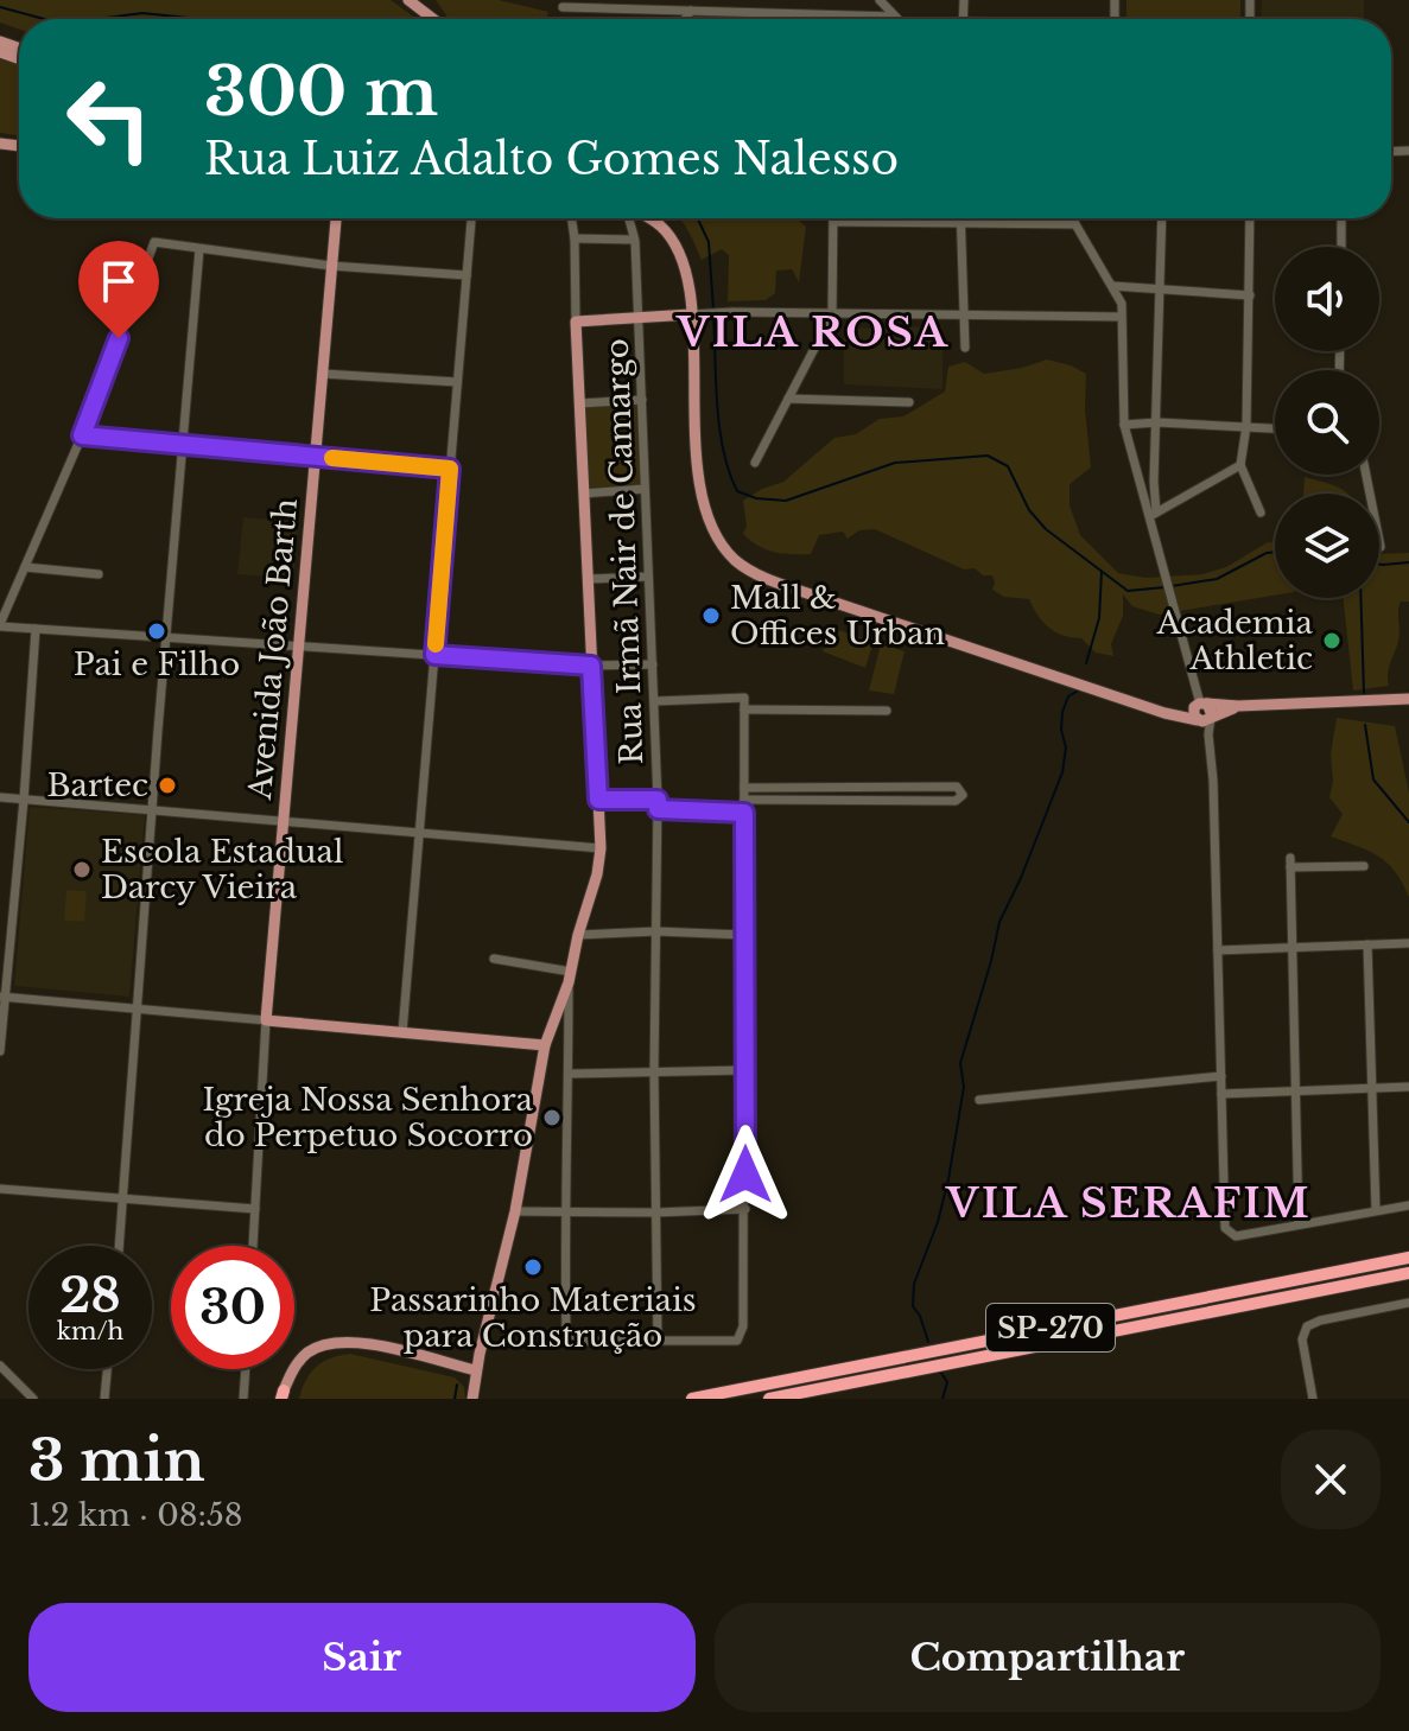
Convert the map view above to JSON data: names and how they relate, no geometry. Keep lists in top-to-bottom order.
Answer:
{
  "streets": {
    "highway": ["SP-270"],
    "main road": ["Avenida João Barth"],
    "street": ["Rua Irmã Nair de Camargo"]
  },
  "districts": ["VILA ROSA", "VILA SERAFIM"],
  "places": [
    "Mall & Offices Urban",
    "Pai e Filho",
    "Academia Athletic",
    "Bartec",
    "Escola Estadual Darcy Vieira",
    "Igreja Nossa Senhora do Perpetuo Socorro",
    "Passarinho Materiais para Construção"
  ],
  "page": {
    "turn": ["300 m", "Rua Luiz Adalto Gomes Nalesso"],
    "speed": "28 km/h",
    "limit": "30",
    "heading": ["3 min", "1.2 km · 08:58"],
    "buttons": ["Sair", "Compartilhar"]
  }
}
